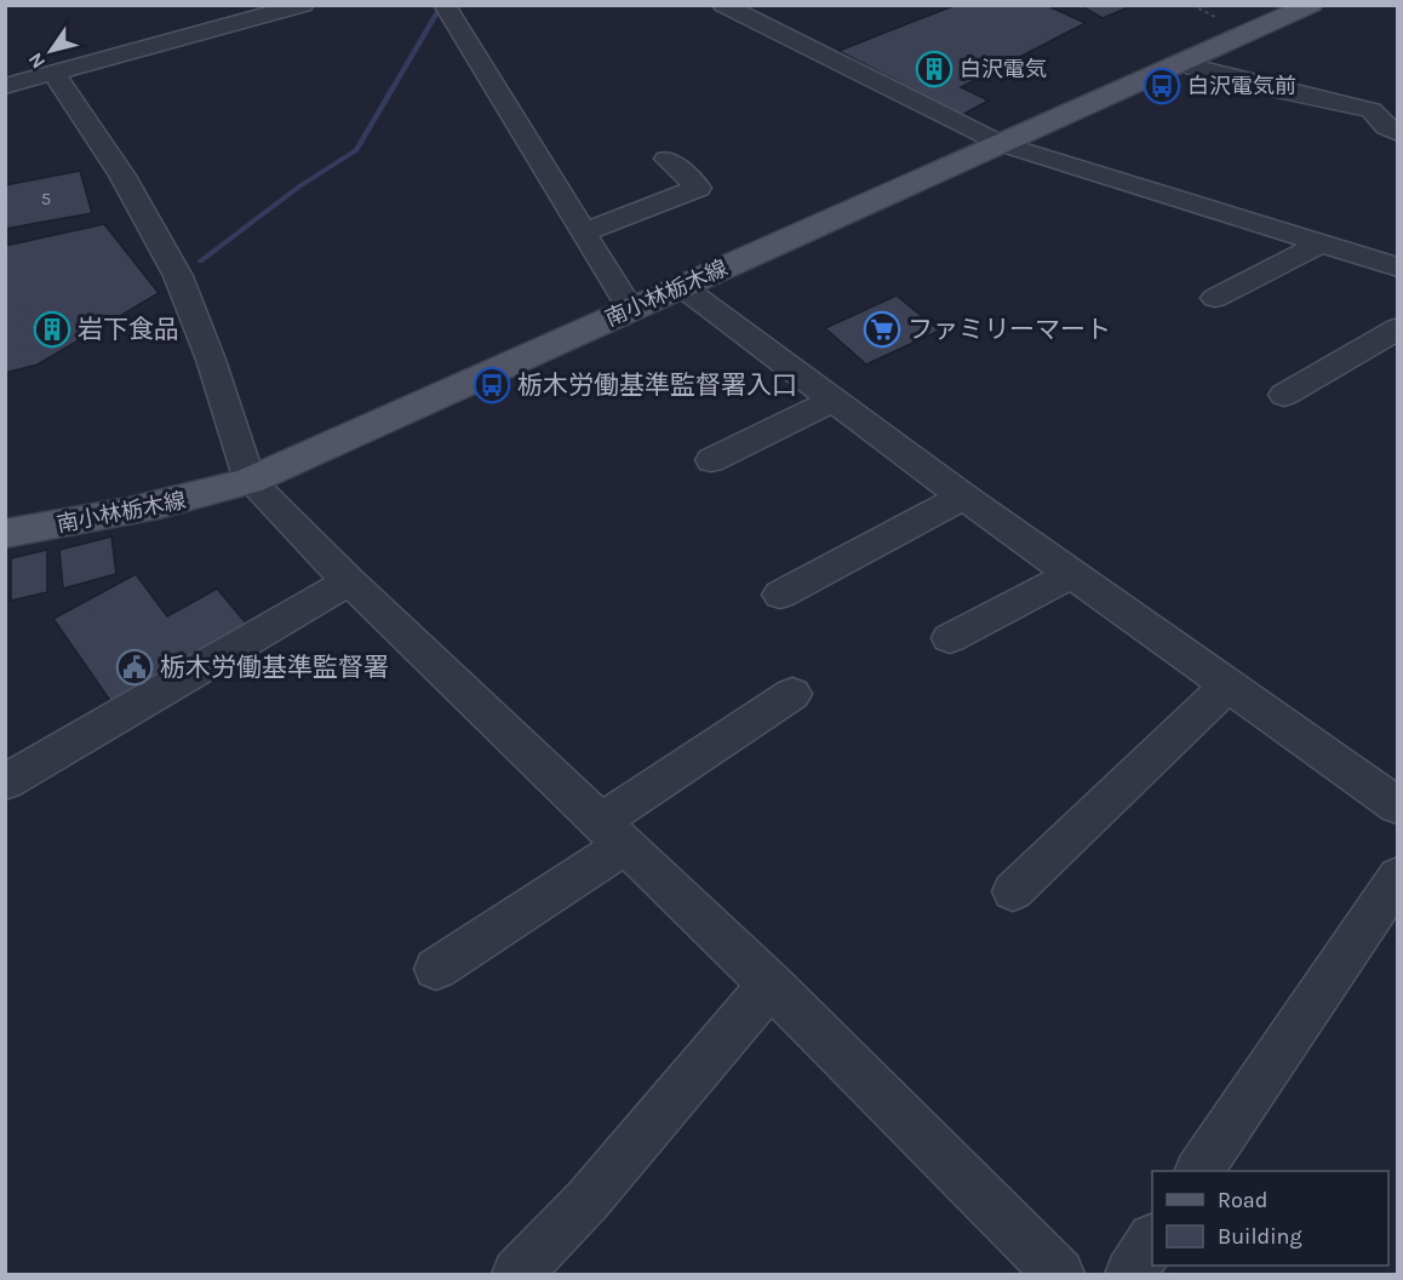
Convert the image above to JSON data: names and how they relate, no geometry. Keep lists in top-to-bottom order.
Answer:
{
  "streets": {
    "main road": ["南小林栃木線"]
  },
  "places": {
    "building": ["白沢電気", "岩下食品"],
    "bus stop": ["白沢電気前", "栃木労働基準監督署入口"],
    "supermarket": ["ファミリーマート"],
    "public building": ["栃木労働基準監督署"]
  },
  "house_numbers": ["5"],
  "legend": ["Road", "Building"],
  "north": "bottom left"
}
